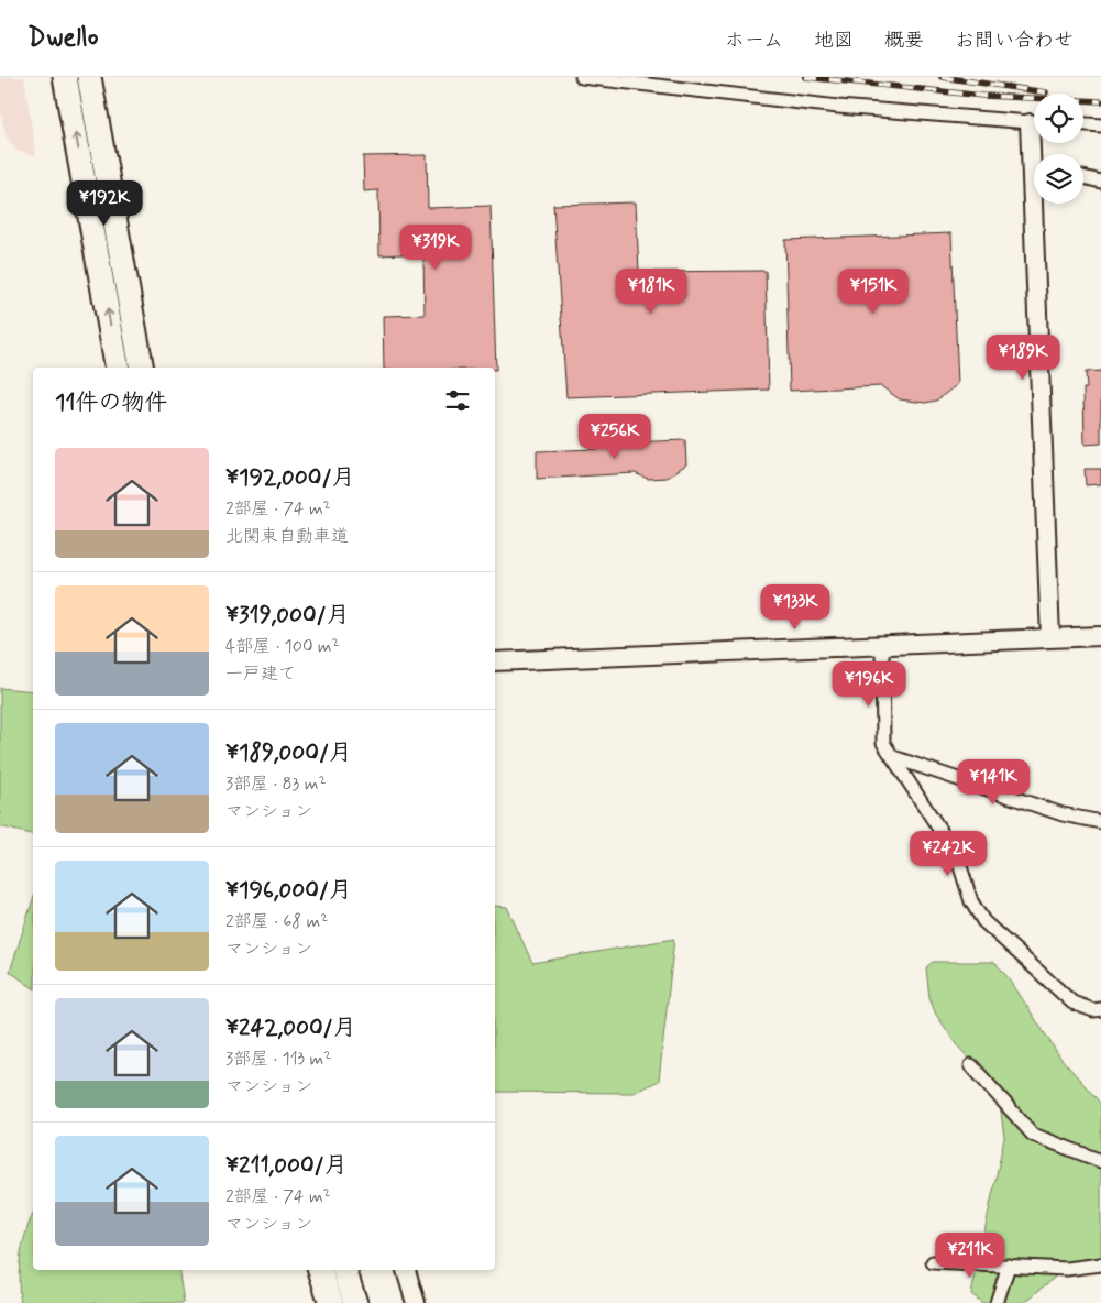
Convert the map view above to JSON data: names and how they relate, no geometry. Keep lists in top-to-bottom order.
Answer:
{
  "page": {
    "header": "Dwello",
    "nav": [
      "ホーム",
      "地図",
      "概要",
      "お問い合わせ"
    ],
    "price": [
      "¥192K",
      "¥319K",
      "¥181K",
      "¥151K",
      "¥189K",
      "¥256K",
      "¥133K",
      "¥196K",
      "¥141K",
      "¥242K",
      "¥211K"
    ],
    "heading": "11件の物件",
    "list": [
      {
        "name": "¥192,000/月",
        "note": "2部屋 · 74 m² · 北関東自動車道"
      },
      {
        "name": "¥319,000/月",
        "note": "4部屋 · 100 m² · 一戸建て"
      },
      {
        "name": "¥189,000/月",
        "note": "3部屋 · 83 m² · マンション"
      },
      {
        "name": "¥196,000/月",
        "note": "2部屋 · 68 m² · マンション"
      },
      {
        "name": "¥242,000/月",
        "note": "3部屋 · 113 m² · マンション"
      },
      {
        "name": "¥211,000/月",
        "note": "2部屋 · 74 m² · マンション"
      }
    ]
  }
}
